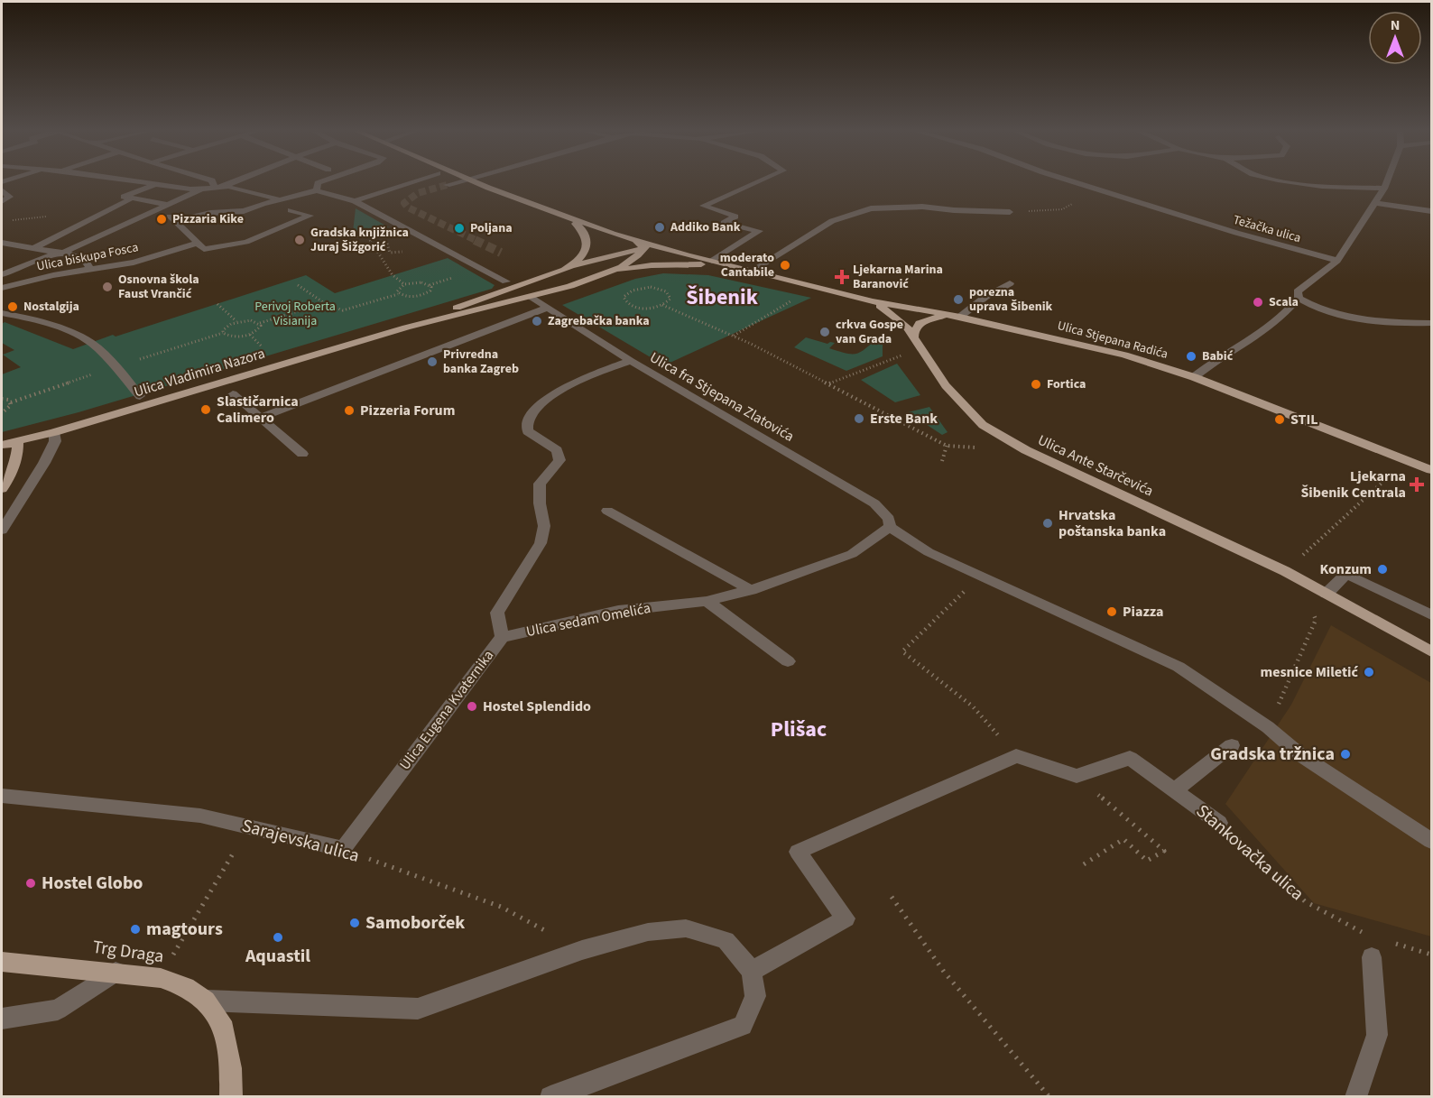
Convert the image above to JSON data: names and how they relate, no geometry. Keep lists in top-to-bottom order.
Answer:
{
  "streets": {
    "main road": [
      "Ulica Stjepana Radića",
      "Ulica Vladimira Nazora",
      "Ulica Ante Starčevića",
      "Trg Draga"
    ],
    "street": [
      "Težačka ulica",
      "Ulica biskupa Fosca",
      "Ulica fra Stjepana Zlatovića",
      "Ulica sedam Omelića",
      "Ulica Eugena Kvaternika",
      "Sarajevska ulica",
      "Stankovačka ulica"
    ]
  },
  "crossings": [
    ["Ulica Stjepana Radića", "Ulica Ante Starčevića"],
    ["Ulica fra Stjepana Zlatovića", "Ulica sedam Omelića"],
    ["Ulica fra Stjepana Zlatovića", "Ulica Eugena Kvaternika"],
    ["Ulica sedam Omelića", "Ulica Eugena Kvaternika"],
    ["Ulica Eugena Kvaternika", "Sarajevska ulica"]
  ],
  "districts": ["Šibenik", "Plišac"],
  "parks": ["Perivoj Roberta Visianija"],
  "places": {
    "other": [
      "Pizzaria Kike",
      "Addiko Bank",
      "Poljana",
      "Gradska knjižnica Juraj Šižgorić",
      "moderato Cantabile",
      "Osnovna škola Faust Vrančić",
      "porezna uprava Šibenik",
      "Scala",
      "Nostalgija",
      "Zagrebačka banka",
      "crkva Gospe van Grada",
      "Babić",
      "Privredna banka Zagreb",
      "Fortica",
      "Slastičarnica Calimero",
      "Pizzeria Forum",
      "Erste Bank",
      "STIL",
      "Hrvatska poštanska banka",
      "Konzum",
      "Piazza",
      "mesnice Miletić",
      "Hostel Splendido",
      "Gradska tržnica",
      "Hostel Globo",
      "Samoborček",
      "magtours",
      "Aquastil"
    ],
    "health": ["Ljekarna Marina Baranović", "Ljekarna Šibenik Centrala"]
  },
  "north": "top"
}
